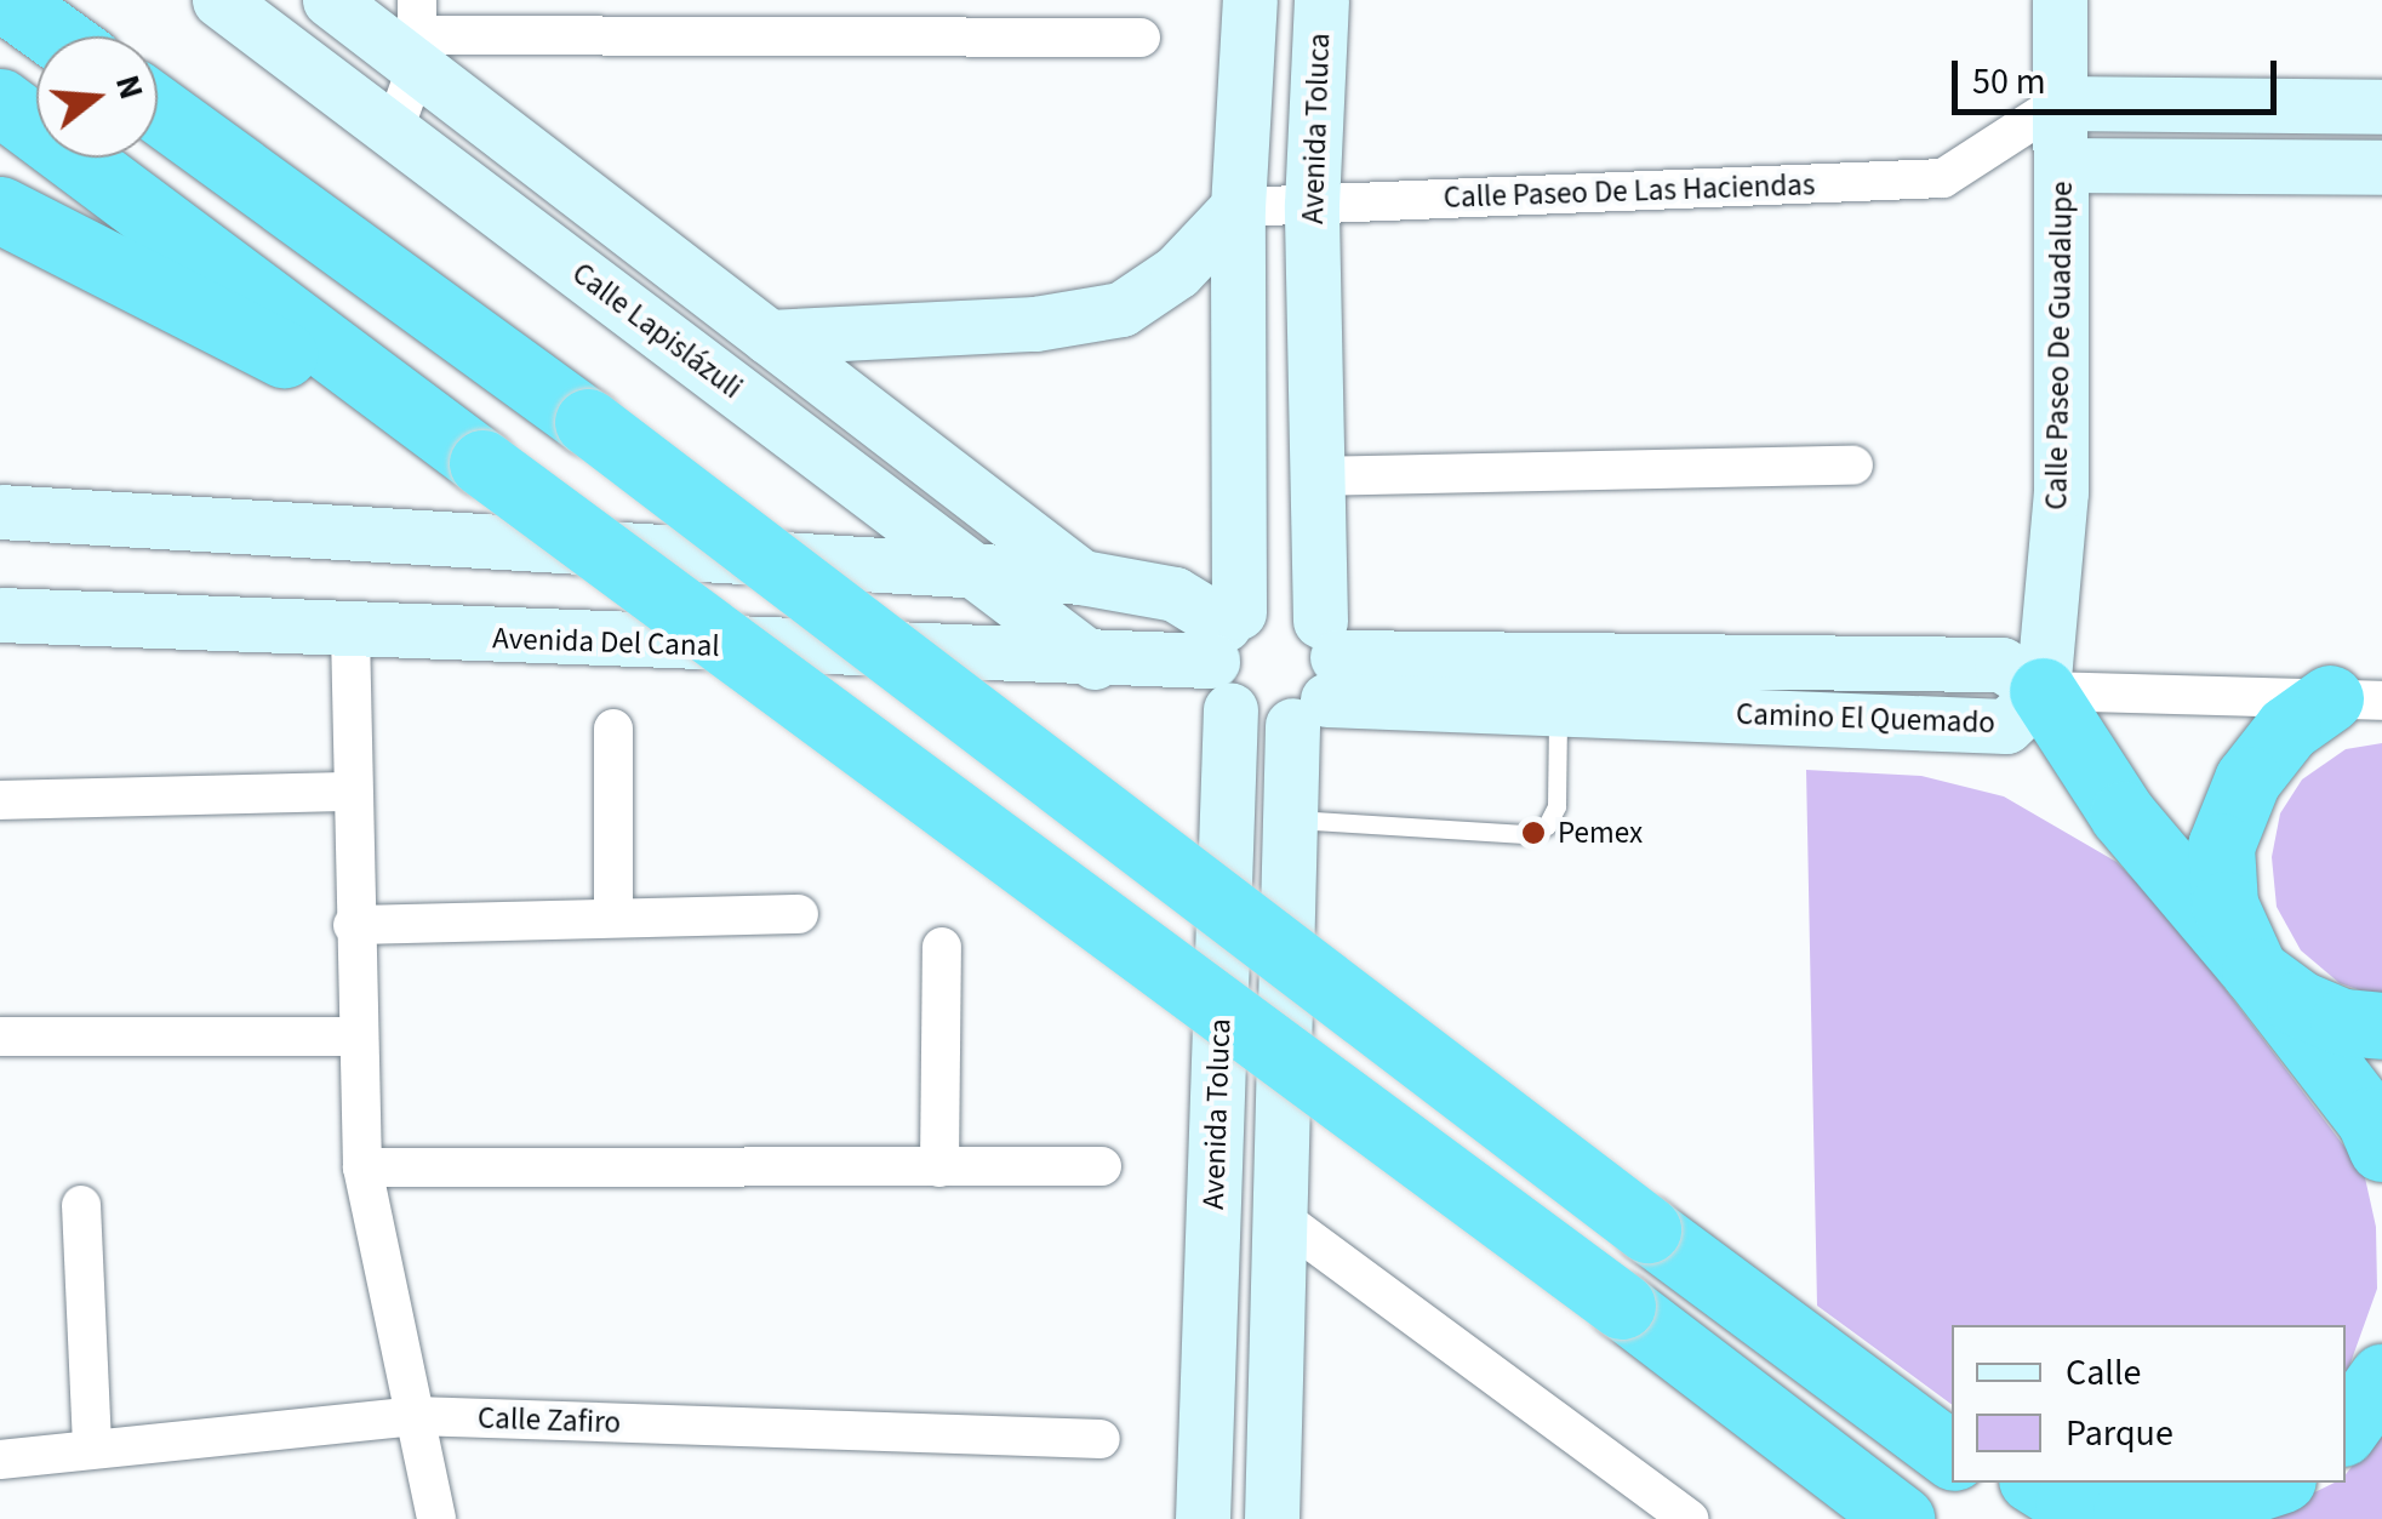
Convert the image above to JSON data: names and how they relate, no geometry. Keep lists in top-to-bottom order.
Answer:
{
  "streets": {
    "street": [
      "Avenida Toluca",
      "Calle Paseo De Las Haciendas",
      "Calle Lapislázuli",
      "Calle Paseo De Guadalupe",
      "Avenida Del Canal",
      "Camino El Quemado",
      "Calle Zafiro"
    ]
  },
  "crossings": [
    ["Avenida Toluca", "Calle Paseo De Las Haciendas"],
    ["Avenida Toluca", "Avenida Del Canal"],
    ["Avenida Toluca", "Camino El Quemado"],
    ["Calle Paseo De Las Haciendas", "Calle Paseo De Guadalupe"],
    ["Calle Lapislázuli", "Avenida Del Canal"],
    ["Calle Paseo De Guadalupe", "Camino El Quemado"]
  ],
  "places": ["Pemex"],
  "legend": ["Calle", "Parque"],
  "scale_bar": "50 m",
  "north": "right"
}
